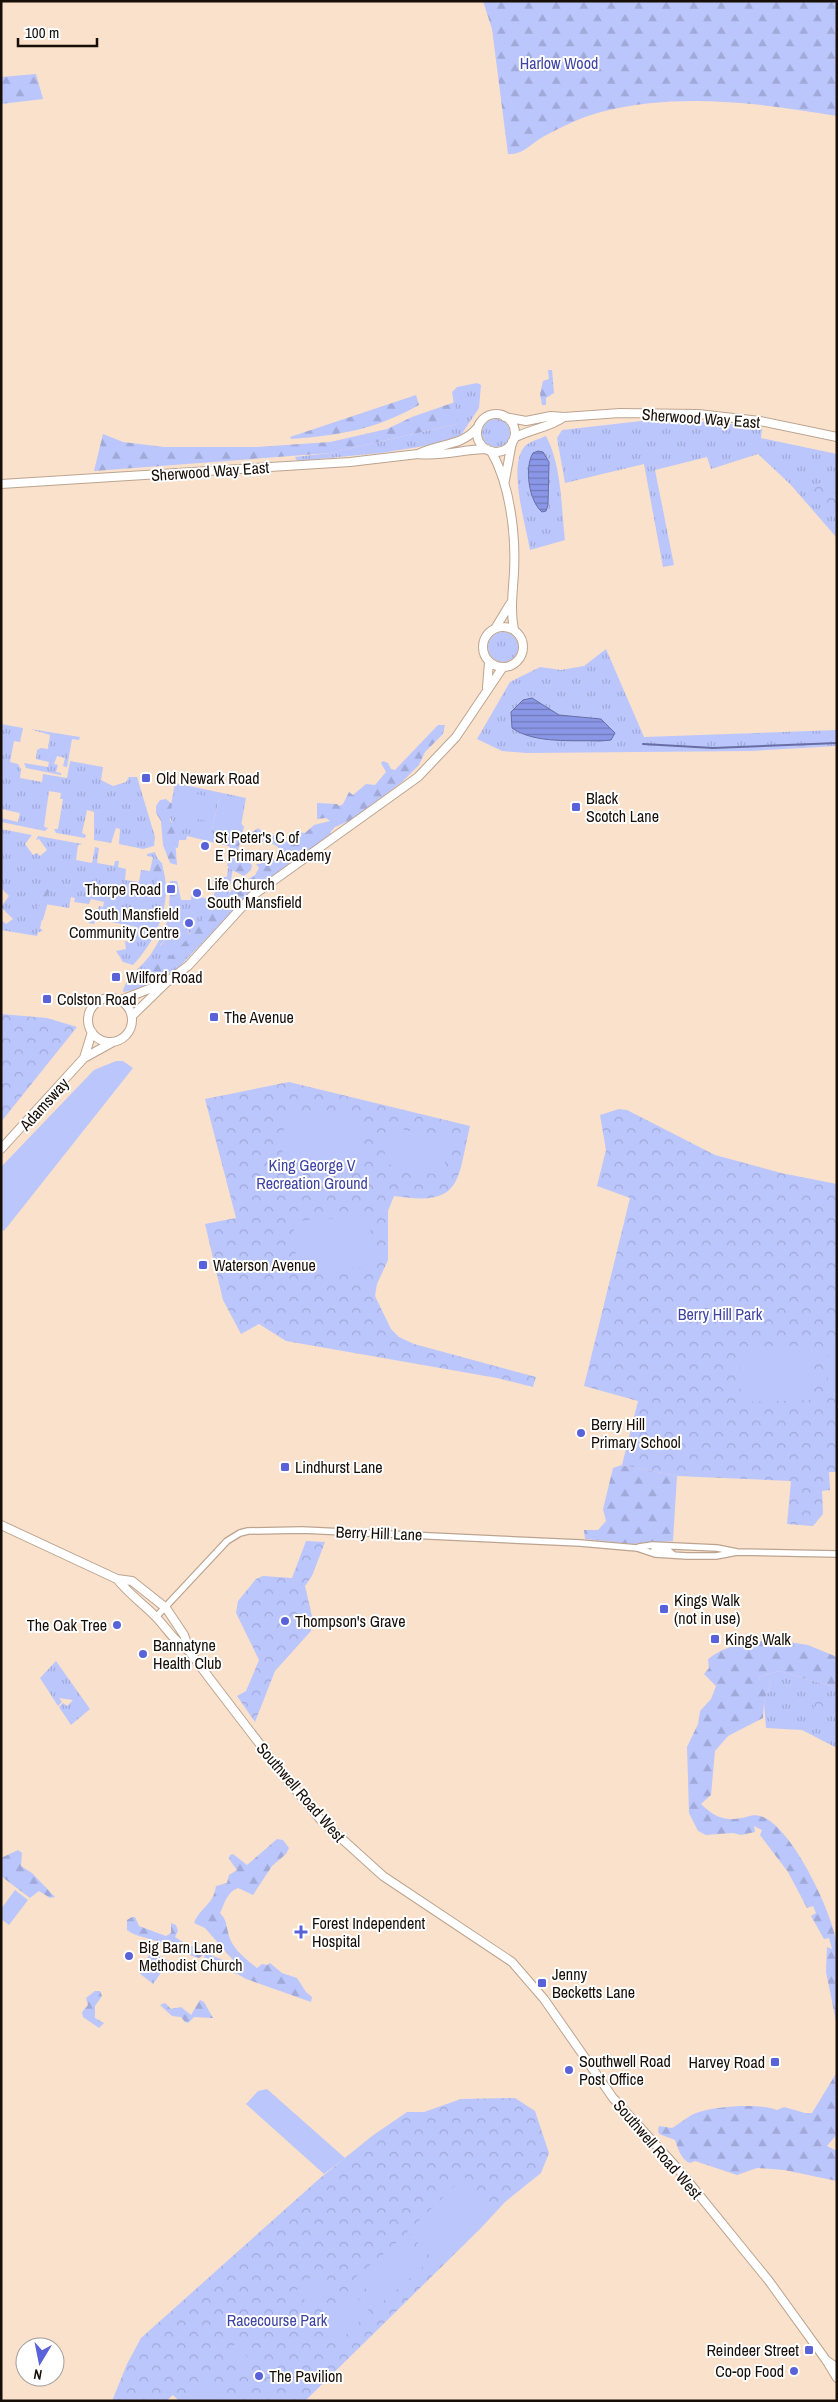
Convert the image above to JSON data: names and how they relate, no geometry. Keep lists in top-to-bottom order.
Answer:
{
  "streets": {
    "main road": ["Sherwood Way East", "Adamsway", "Southwell Road West"],
    "street": ["Berry Hill Lane"]
  },
  "crossings": [
    ["Berry Hill Lane", "Southwell Road West"]
  ],
  "parks": [
    "Harlow Wood",
    "King George V Recreation Ground",
    "Berry Hill Park",
    "Racecourse Park"
  ],
  "places": {
    "transit": [
      "Old Newark Road",
      "Black Scotch Lane",
      "Thorpe Road",
      "Wilford Road",
      "Colston Road",
      "The Avenue",
      "Waterson Avenue",
      "Lindhurst Lane",
      "Kings Walk (not in use)",
      "Kings Walk",
      "Jenny Becketts Lane",
      "Harvey Road",
      "Reindeer Street"
    ],
    "other": [
      "St Peter's C of E Primary Academy",
      "Life Church South Mansfield",
      "South Mansfield Community Centre",
      "Berry Hill Primary School",
      "Thompson's Grave",
      "The Oak Tree",
      "Bannatyne Health Club",
      "Big Barn Lane Methodist Church",
      "Southwell Road Post Office",
      "Co-op Food",
      "The Pavilion"
    ],
    "health": ["Forest Independent Hospital"]
  },
  "scale_bar": "100 m",
  "north": "bottom"
}
